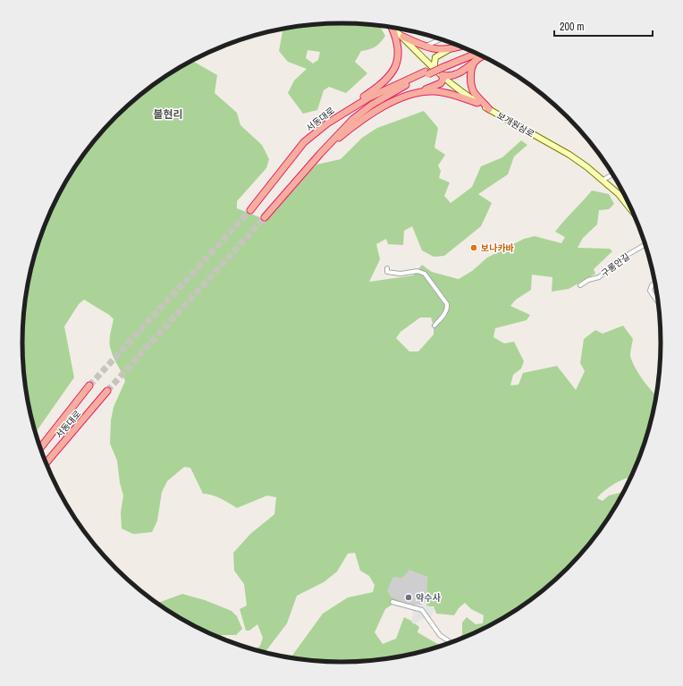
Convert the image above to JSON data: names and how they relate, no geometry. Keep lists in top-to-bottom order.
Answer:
{
  "streets": {
    "highway": ["서동대로"],
    "main road": ["보개원삼로"],
    "street": ["구롱안길"]
  },
  "districts": ["불현리"],
  "places": ["보나카바", "약수사"],
  "scale_bar": "200 m"
}
